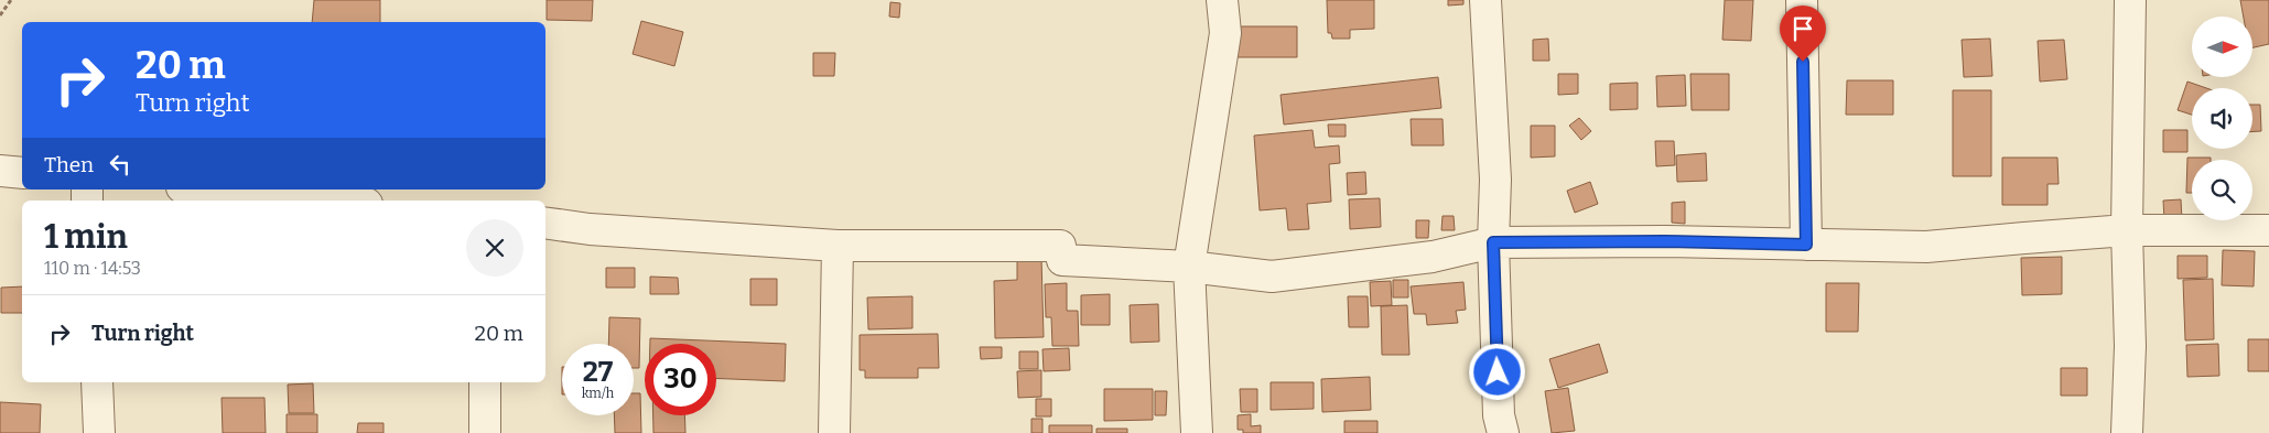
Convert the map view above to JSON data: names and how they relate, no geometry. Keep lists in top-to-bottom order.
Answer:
{
  "north": "right",
  "page": {
    "turn": ["20 m", "Turn right"],
    "then": "Then",
    "heading": ["1 min", "110 m · 14:53"],
    "list": [
      {
        "name": "Turn right",
        "value": "20 m"
      }
    ],
    "speed": "27 km/h",
    "limit": "30"
  }
}
